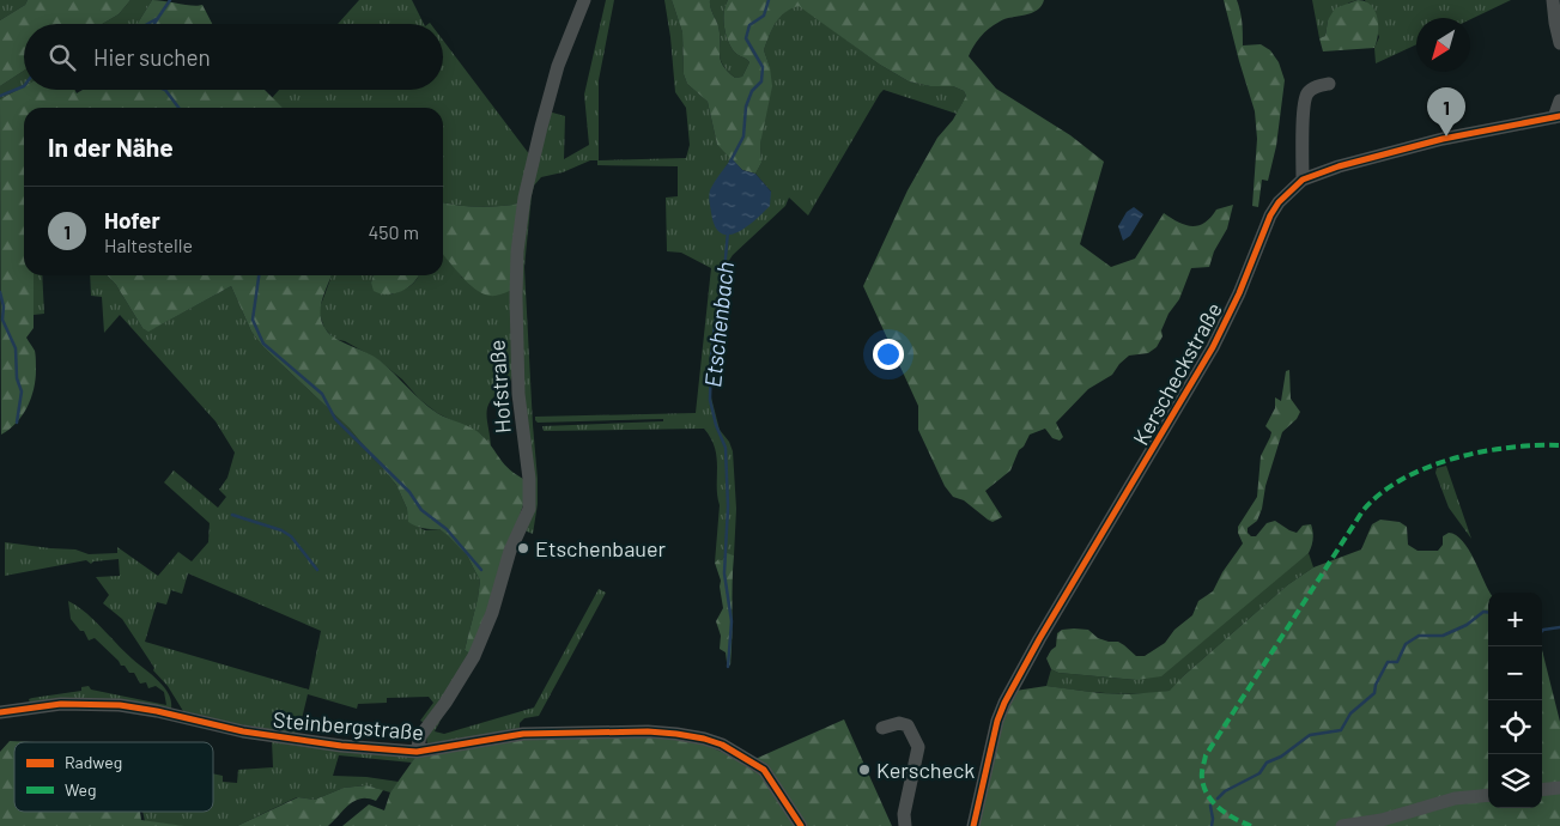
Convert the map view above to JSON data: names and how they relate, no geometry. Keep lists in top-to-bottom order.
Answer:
{
  "streets": {
    "street": ["Kerscheckstraße", "Hofstraße", "Steinbergstraße"]
  },
  "crossings": [
    ["Hofstraße", "Steinbergstraße"]
  ],
  "water": ["Etschenbach"],
  "places": ["Etschenbauer", "Kerscheck"],
  "legend": ["Radweg", "Weg"],
  "north": "bottom left",
  "page": {
    "search": "Hier suchen",
    "pins": "1",
    "heading": "In der Nähe",
    "list": [
      {
        "mark": "1",
        "name": "Hofer",
        "note": "Haltestelle",
        "value": "450 m"
      }
    ],
    "map_buttons": ["+", "−"]
  }
}
